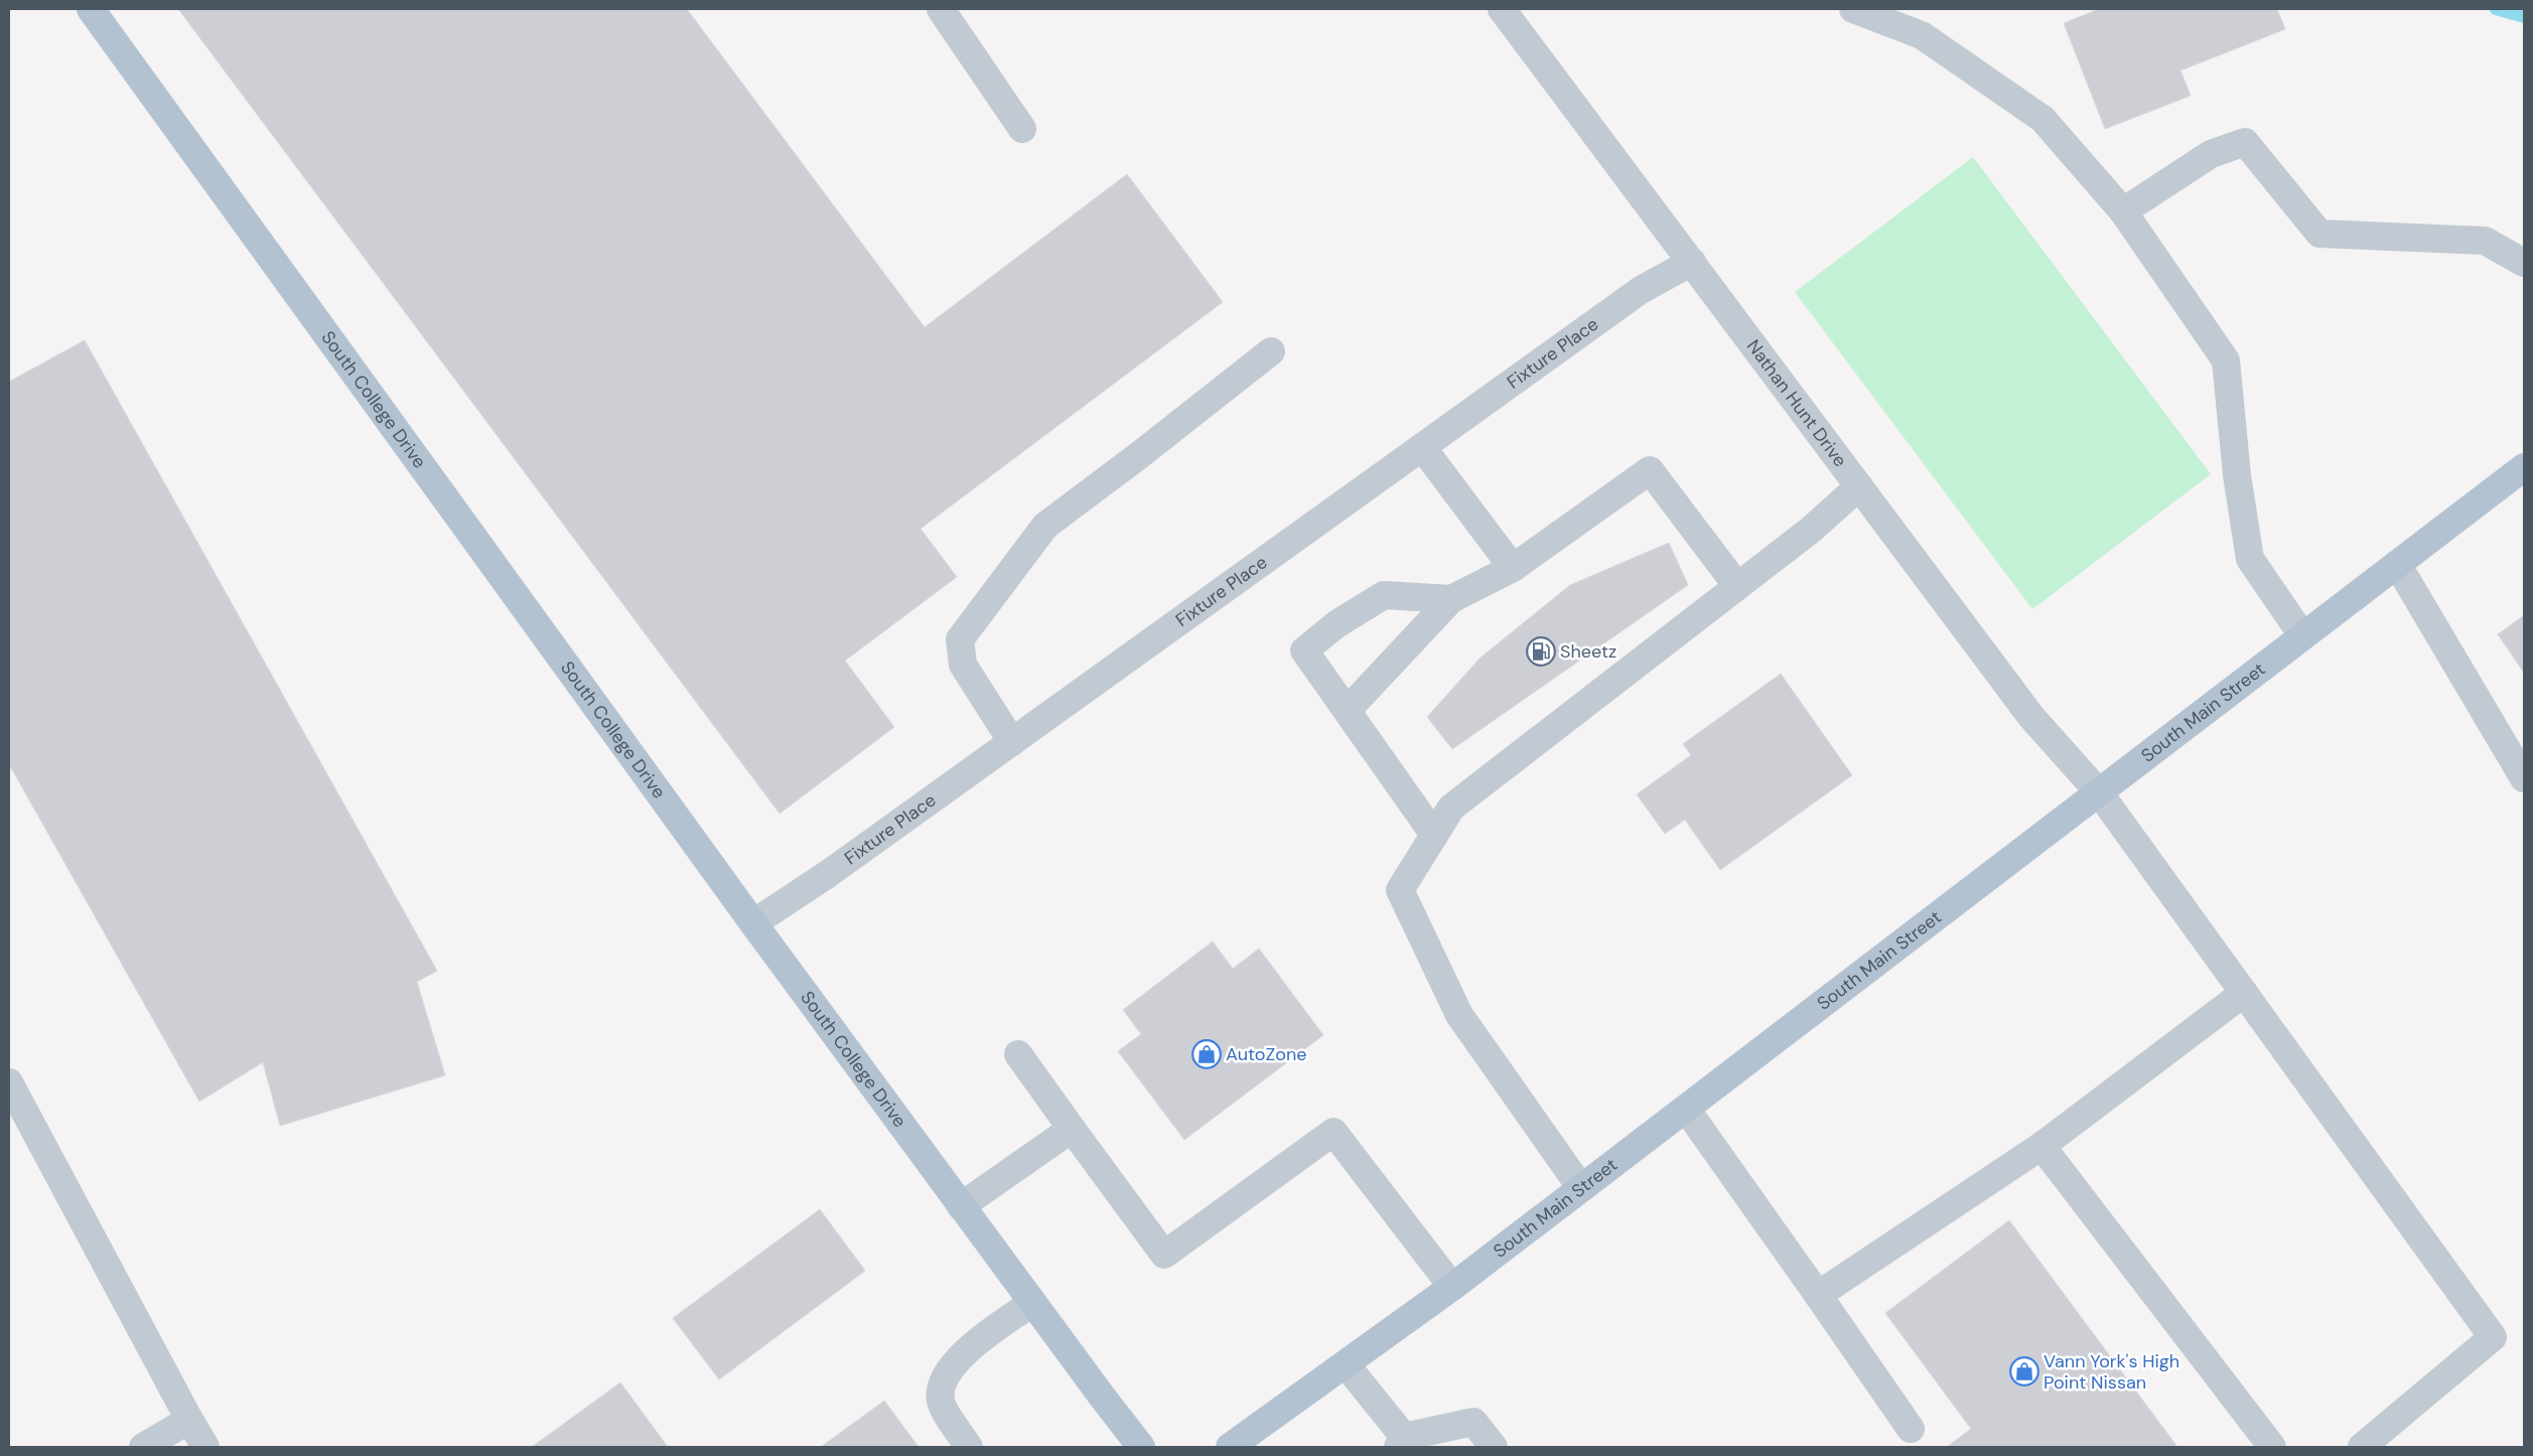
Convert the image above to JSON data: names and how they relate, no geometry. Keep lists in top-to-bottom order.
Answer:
{
  "streets": {
    "main road": ["South College Drive", "South Main Street"],
    "street": ["Fixture Place", "Nathan Hunt Drive"]
  },
  "crossings": [
    ["Fixture Place", "South College Drive"],
    ["Fixture Place", "Nathan Hunt Drive"],
    ["Nathan Hunt Drive", "South Main Street"]
  ],
  "places": {
    "fuel station": ["Sheetz"],
    "shop": ["AutoZone", "Vann York's High Point Nissan"]
  }
}
